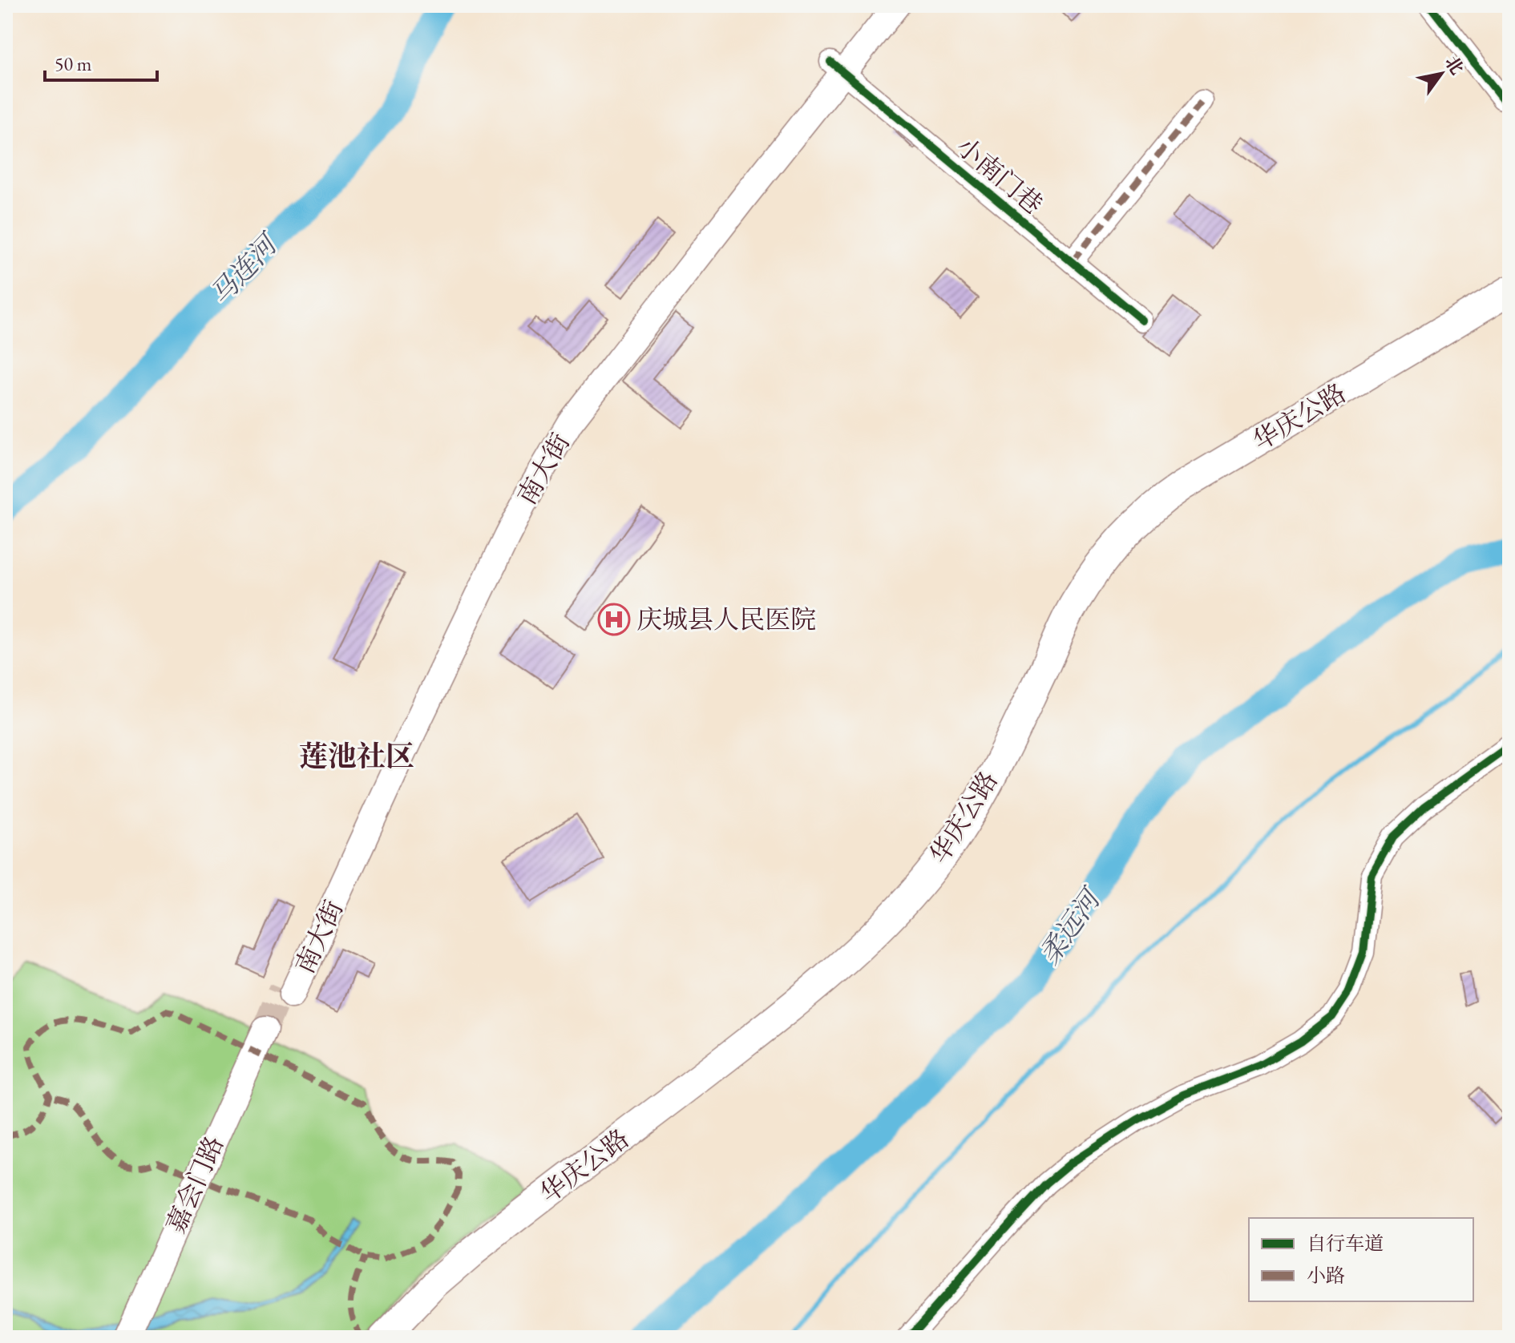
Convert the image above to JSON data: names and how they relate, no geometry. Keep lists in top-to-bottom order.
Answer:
{
  "streets": {
    "highway": ["华庆公路"],
    "main road": ["南大街", "嘉会门路"],
    "street": ["小南门巷"]
  },
  "crossings": [
    ["小南门巷", "南大街"]
  ],
  "districts": ["莲池社区"],
  "water": ["马连河", "柔远河"],
  "places": {
    "hospital": ["庆城县人民医院"]
  },
  "legend": ["自行车道", "小路"],
  "scale_bar": "50 m",
  "north": "top right"
}
